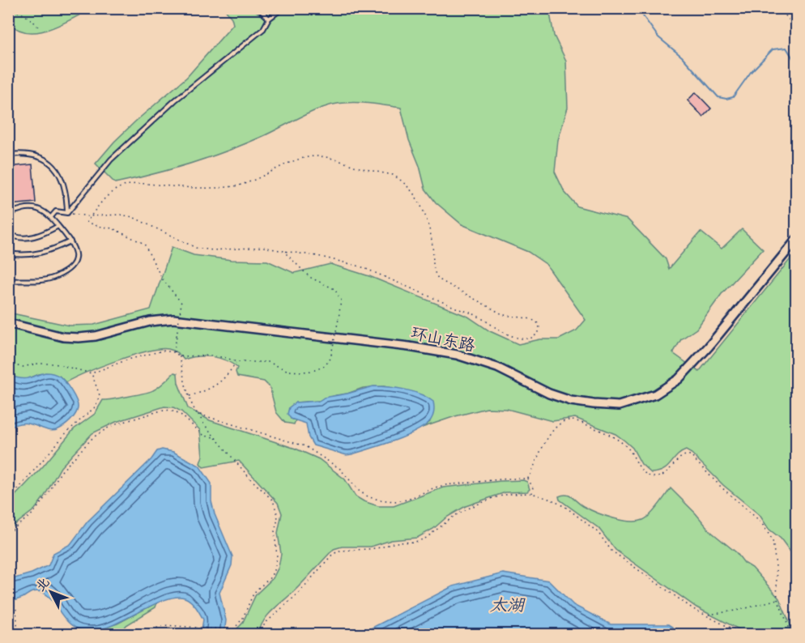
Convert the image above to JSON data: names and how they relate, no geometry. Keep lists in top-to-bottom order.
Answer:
{
  "streets": {
    "street": ["环山东路"]
  },
  "water": ["太湖"],
  "north": "top left"
}
